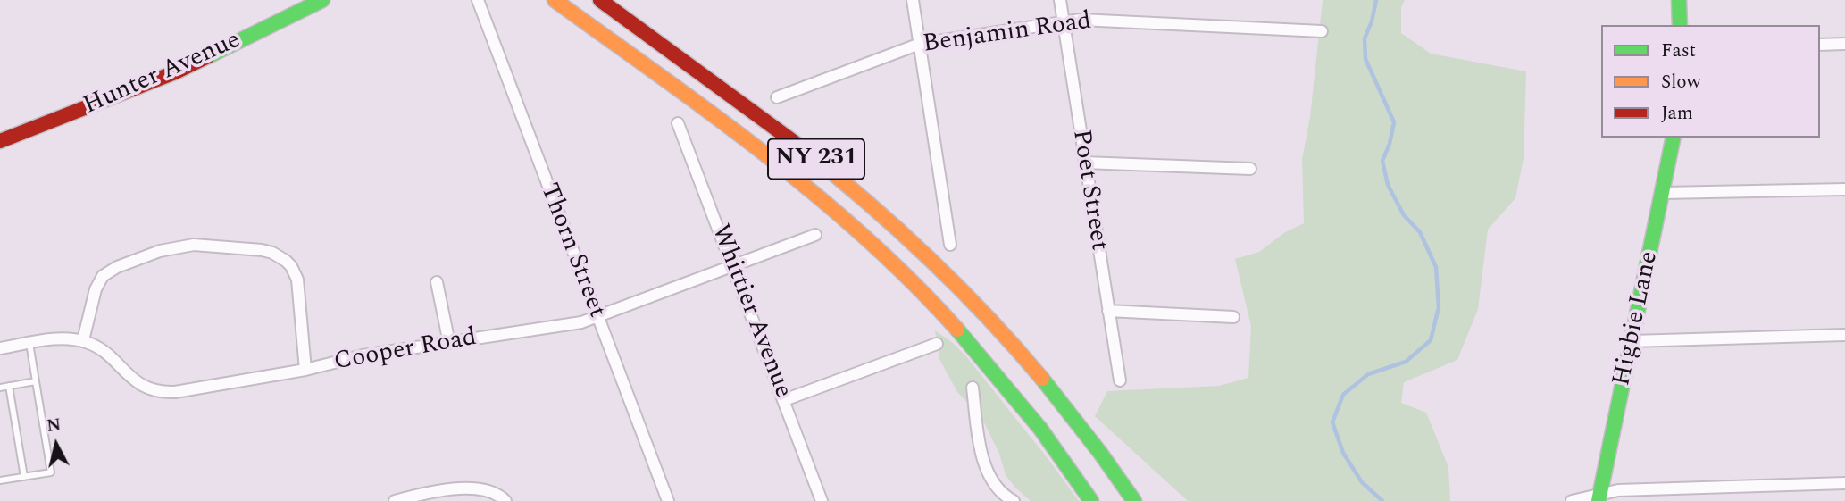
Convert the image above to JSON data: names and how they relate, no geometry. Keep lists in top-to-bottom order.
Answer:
{
  "streets": {
    "main road": ["Hunter Avenue", "NY 231", "Higbie Lane"],
    "street": [
      "Benjamin Road",
      "Poet Street",
      "Thorn Street",
      "Whittier Avenue",
      "Cooper Road"
    ]
  },
  "crossings": [
    ["Benjamin Road", "Poet Street"],
    ["Thorn Street", "Cooper Road"],
    ["Whittier Avenue", "Cooper Road"]
  ],
  "legend": ["Fast", "Slow", "Jam"],
  "north": "top"
}
